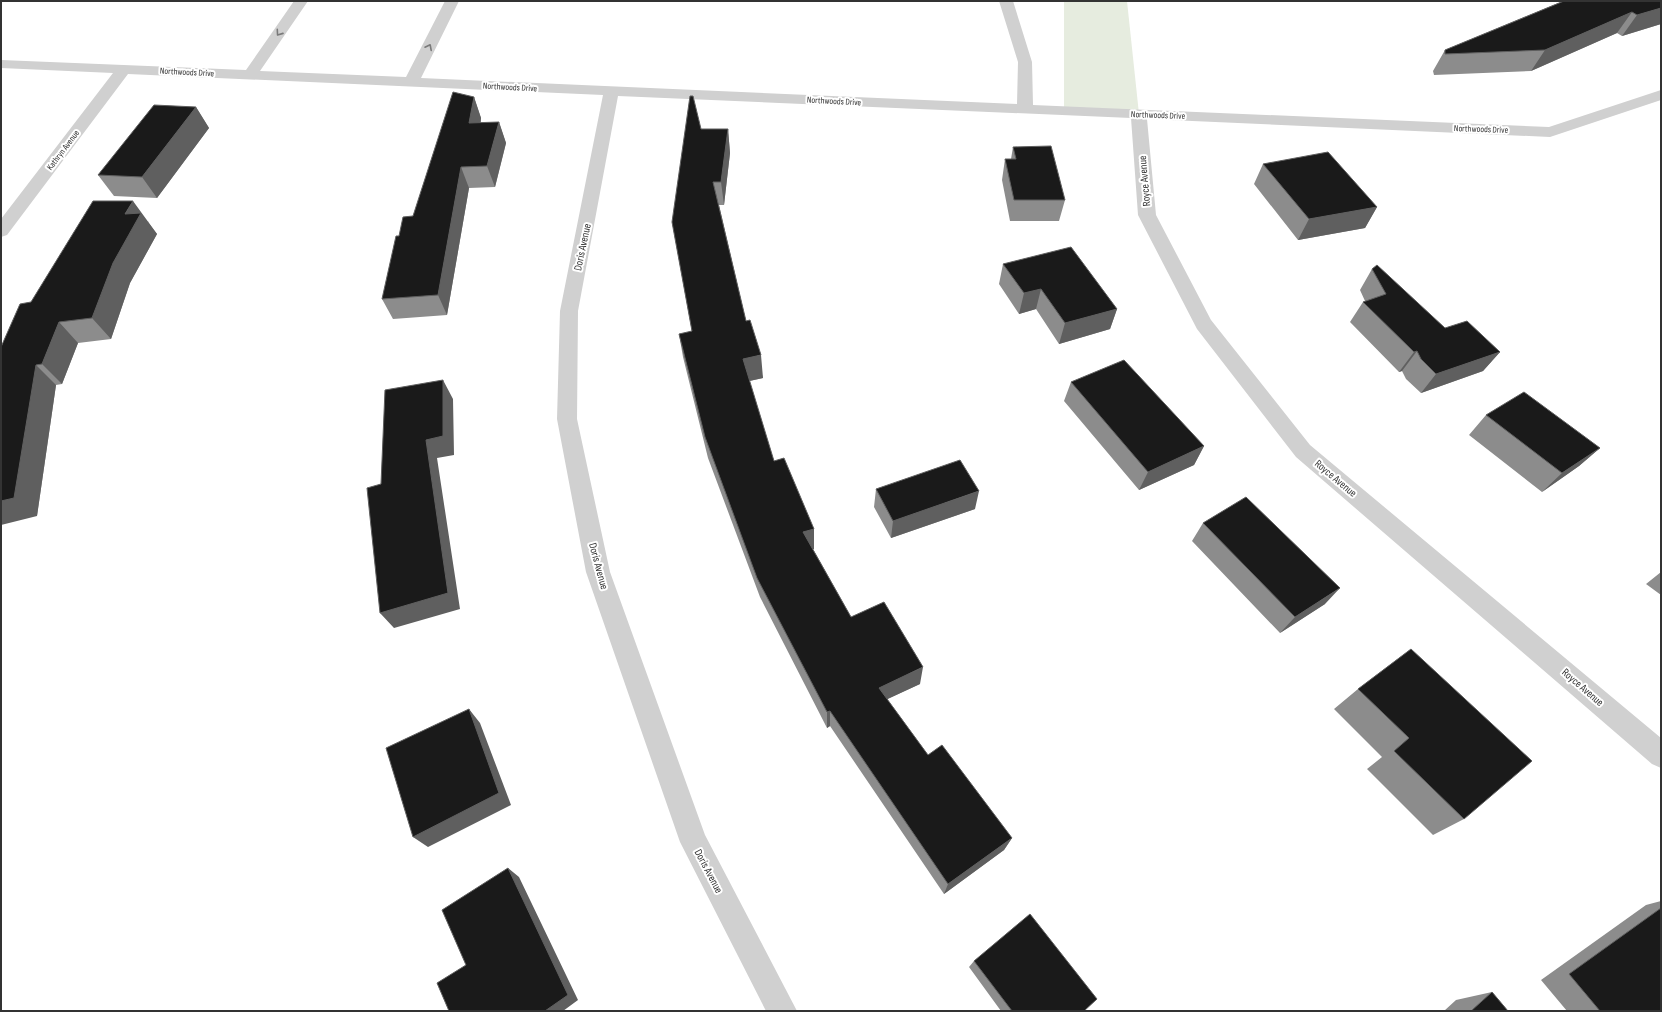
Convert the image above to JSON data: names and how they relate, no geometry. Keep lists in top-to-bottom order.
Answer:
{
  "streets": {
    "street": [
      "Northwoods Drive",
      "Kathryn Avenue",
      "Royce Avenue",
      "Doris Avenue"
    ]
  },
  "crossings": [
    ["Northwoods Drive", "Kathryn Avenue"],
    ["Northwoods Drive", "Royce Avenue"],
    ["Northwoods Drive", "Doris Avenue"]
  ]
}
